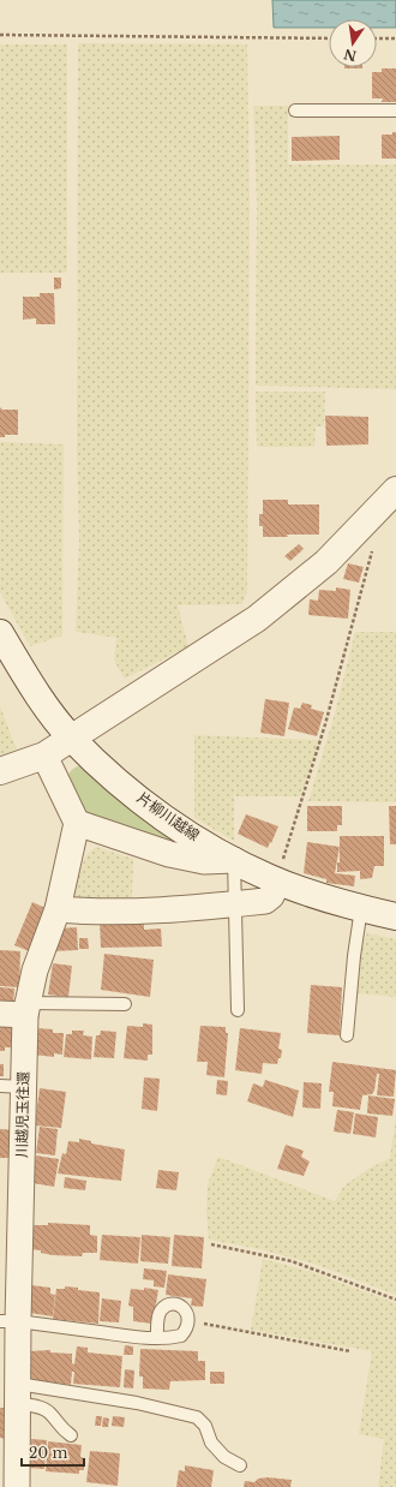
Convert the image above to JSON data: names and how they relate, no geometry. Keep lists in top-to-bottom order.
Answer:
{
  "streets": {
    "main road": ["片柳川越線"],
    "street": ["川越児玉往還"]
  },
  "scale_bar": "20 m",
  "north": "bottom"
}
